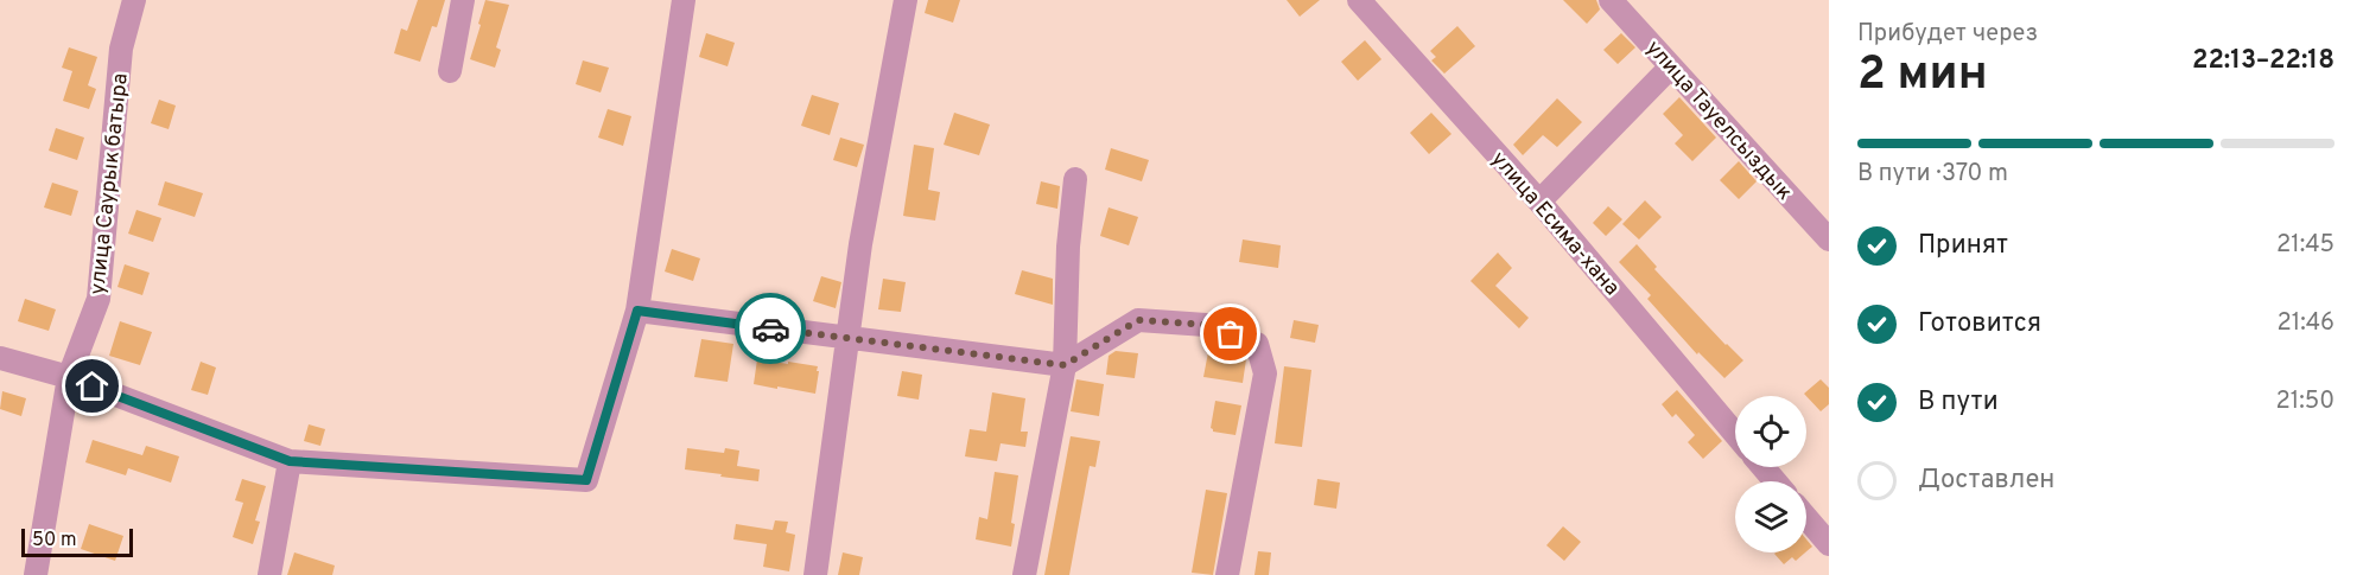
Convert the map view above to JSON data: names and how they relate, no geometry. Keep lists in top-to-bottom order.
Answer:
{
  "streets": {
    "street": ["улица Тауелсыздык", "улица Саурык батыра", "улица Есима-хана"]
  },
  "scale_bar": "50 m",
  "page": {
    "heading": ["2 мин", "Прибудет через", "22:13–22:18"],
    "bar": "В пути · 370 m",
    "list": [
      ["Принят", "21:45"],
      ["Готовится", "21:46"],
      ["В пути", "21:50"],
      "Доставлен"
    ],
    "scale": "50 m"
  }
}
